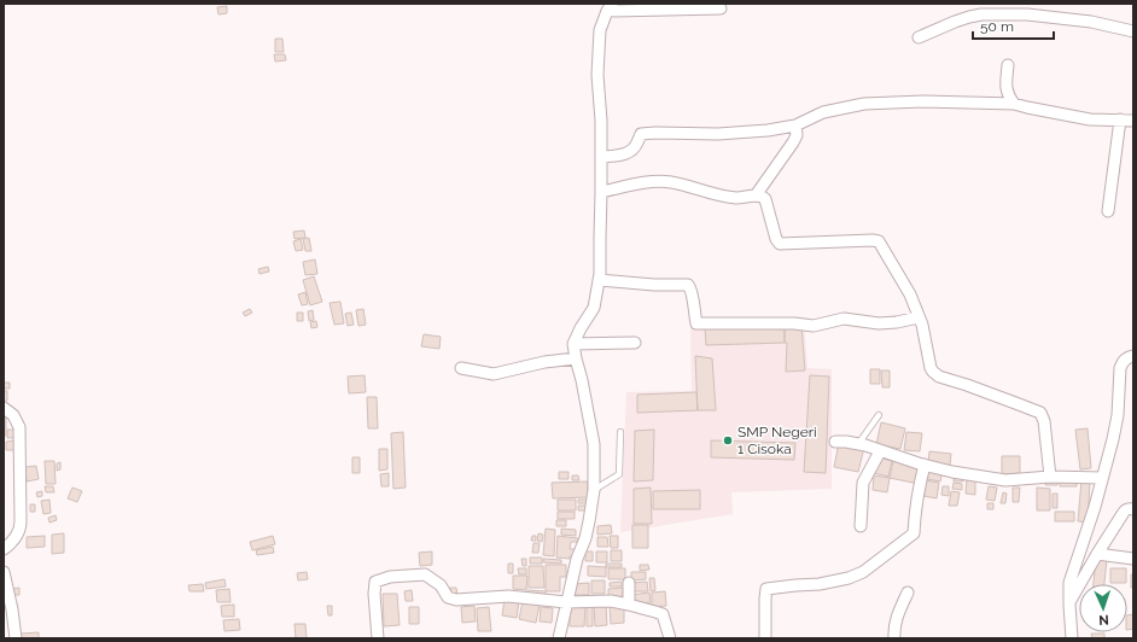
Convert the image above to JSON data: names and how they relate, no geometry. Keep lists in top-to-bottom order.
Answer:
{
  "places": ["SMP Negeri 1 Cisoka"],
  "scale_bar": "50 m",
  "north": "bottom"
}
